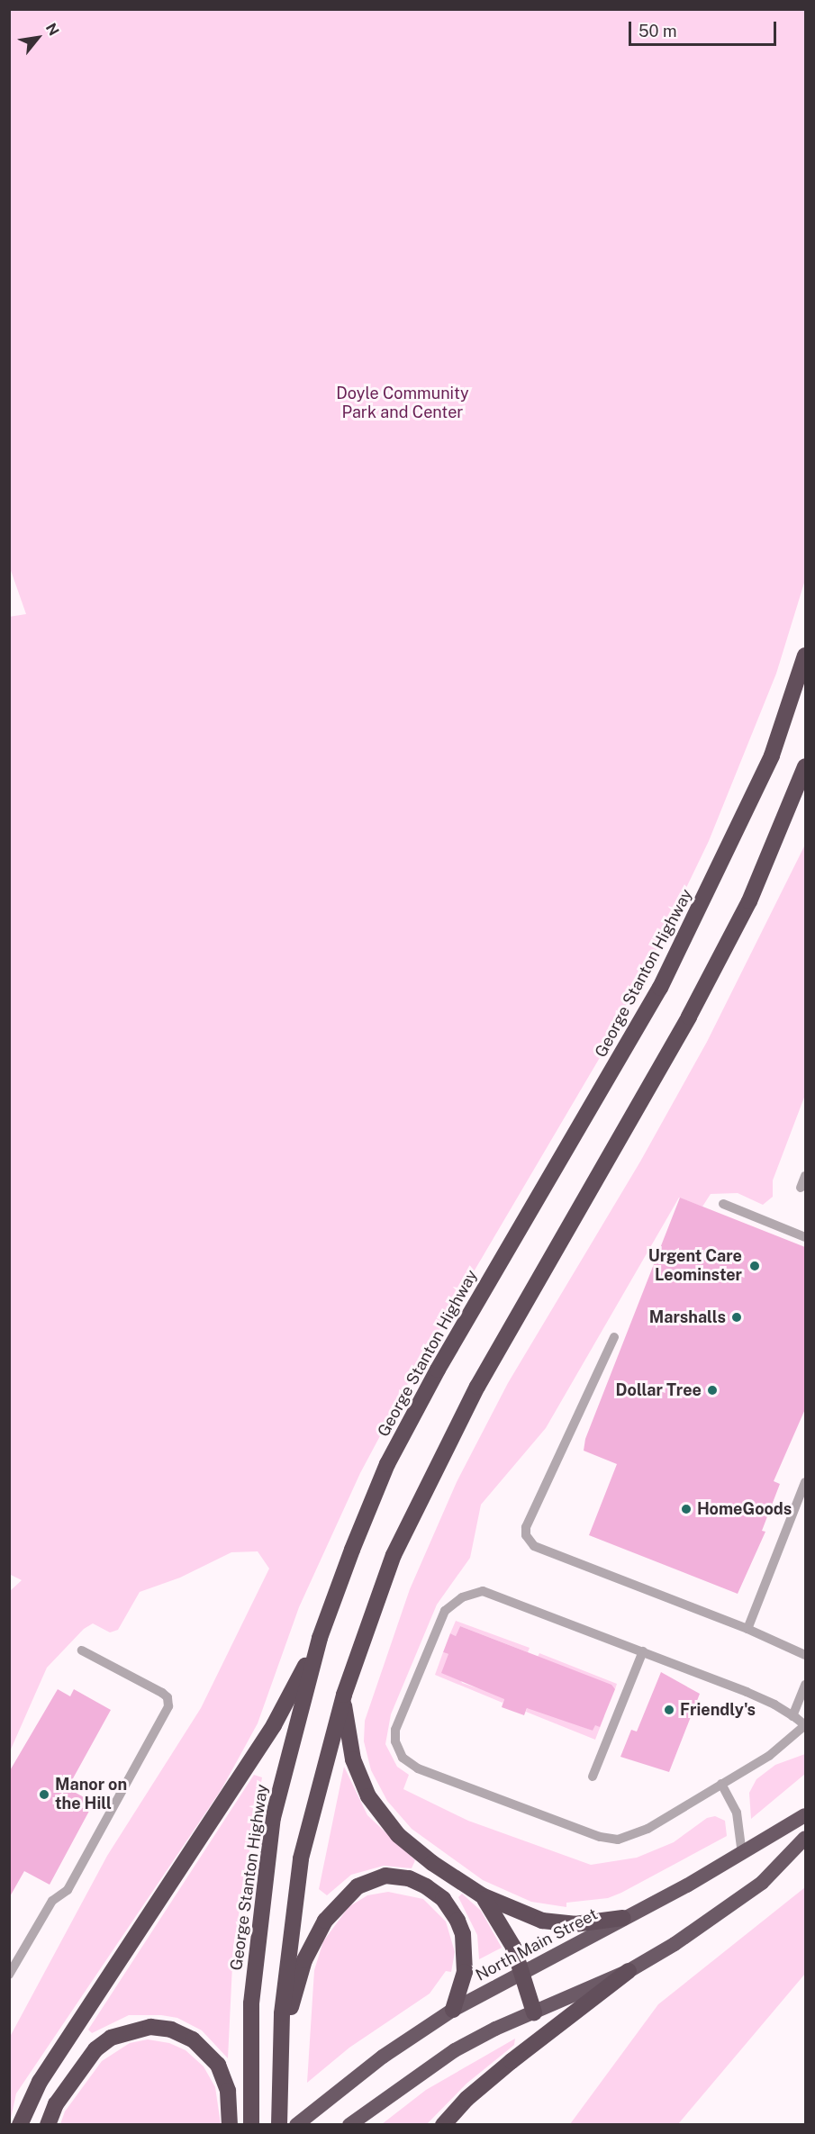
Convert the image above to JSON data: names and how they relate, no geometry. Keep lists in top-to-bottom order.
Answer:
{
  "streets": {
    "highway": ["George Stanton Highway", "North Main Street"]
  },
  "parks": ["Doyle Community Park and Center"],
  "places": [
    "Urgent Care Leominster",
    "Marshalls",
    "Dollar Tree",
    "HomeGoods",
    "Friendly's",
    "Manor on the Hill"
  ],
  "scale_bar": "50 m",
  "north": "top right"
}
